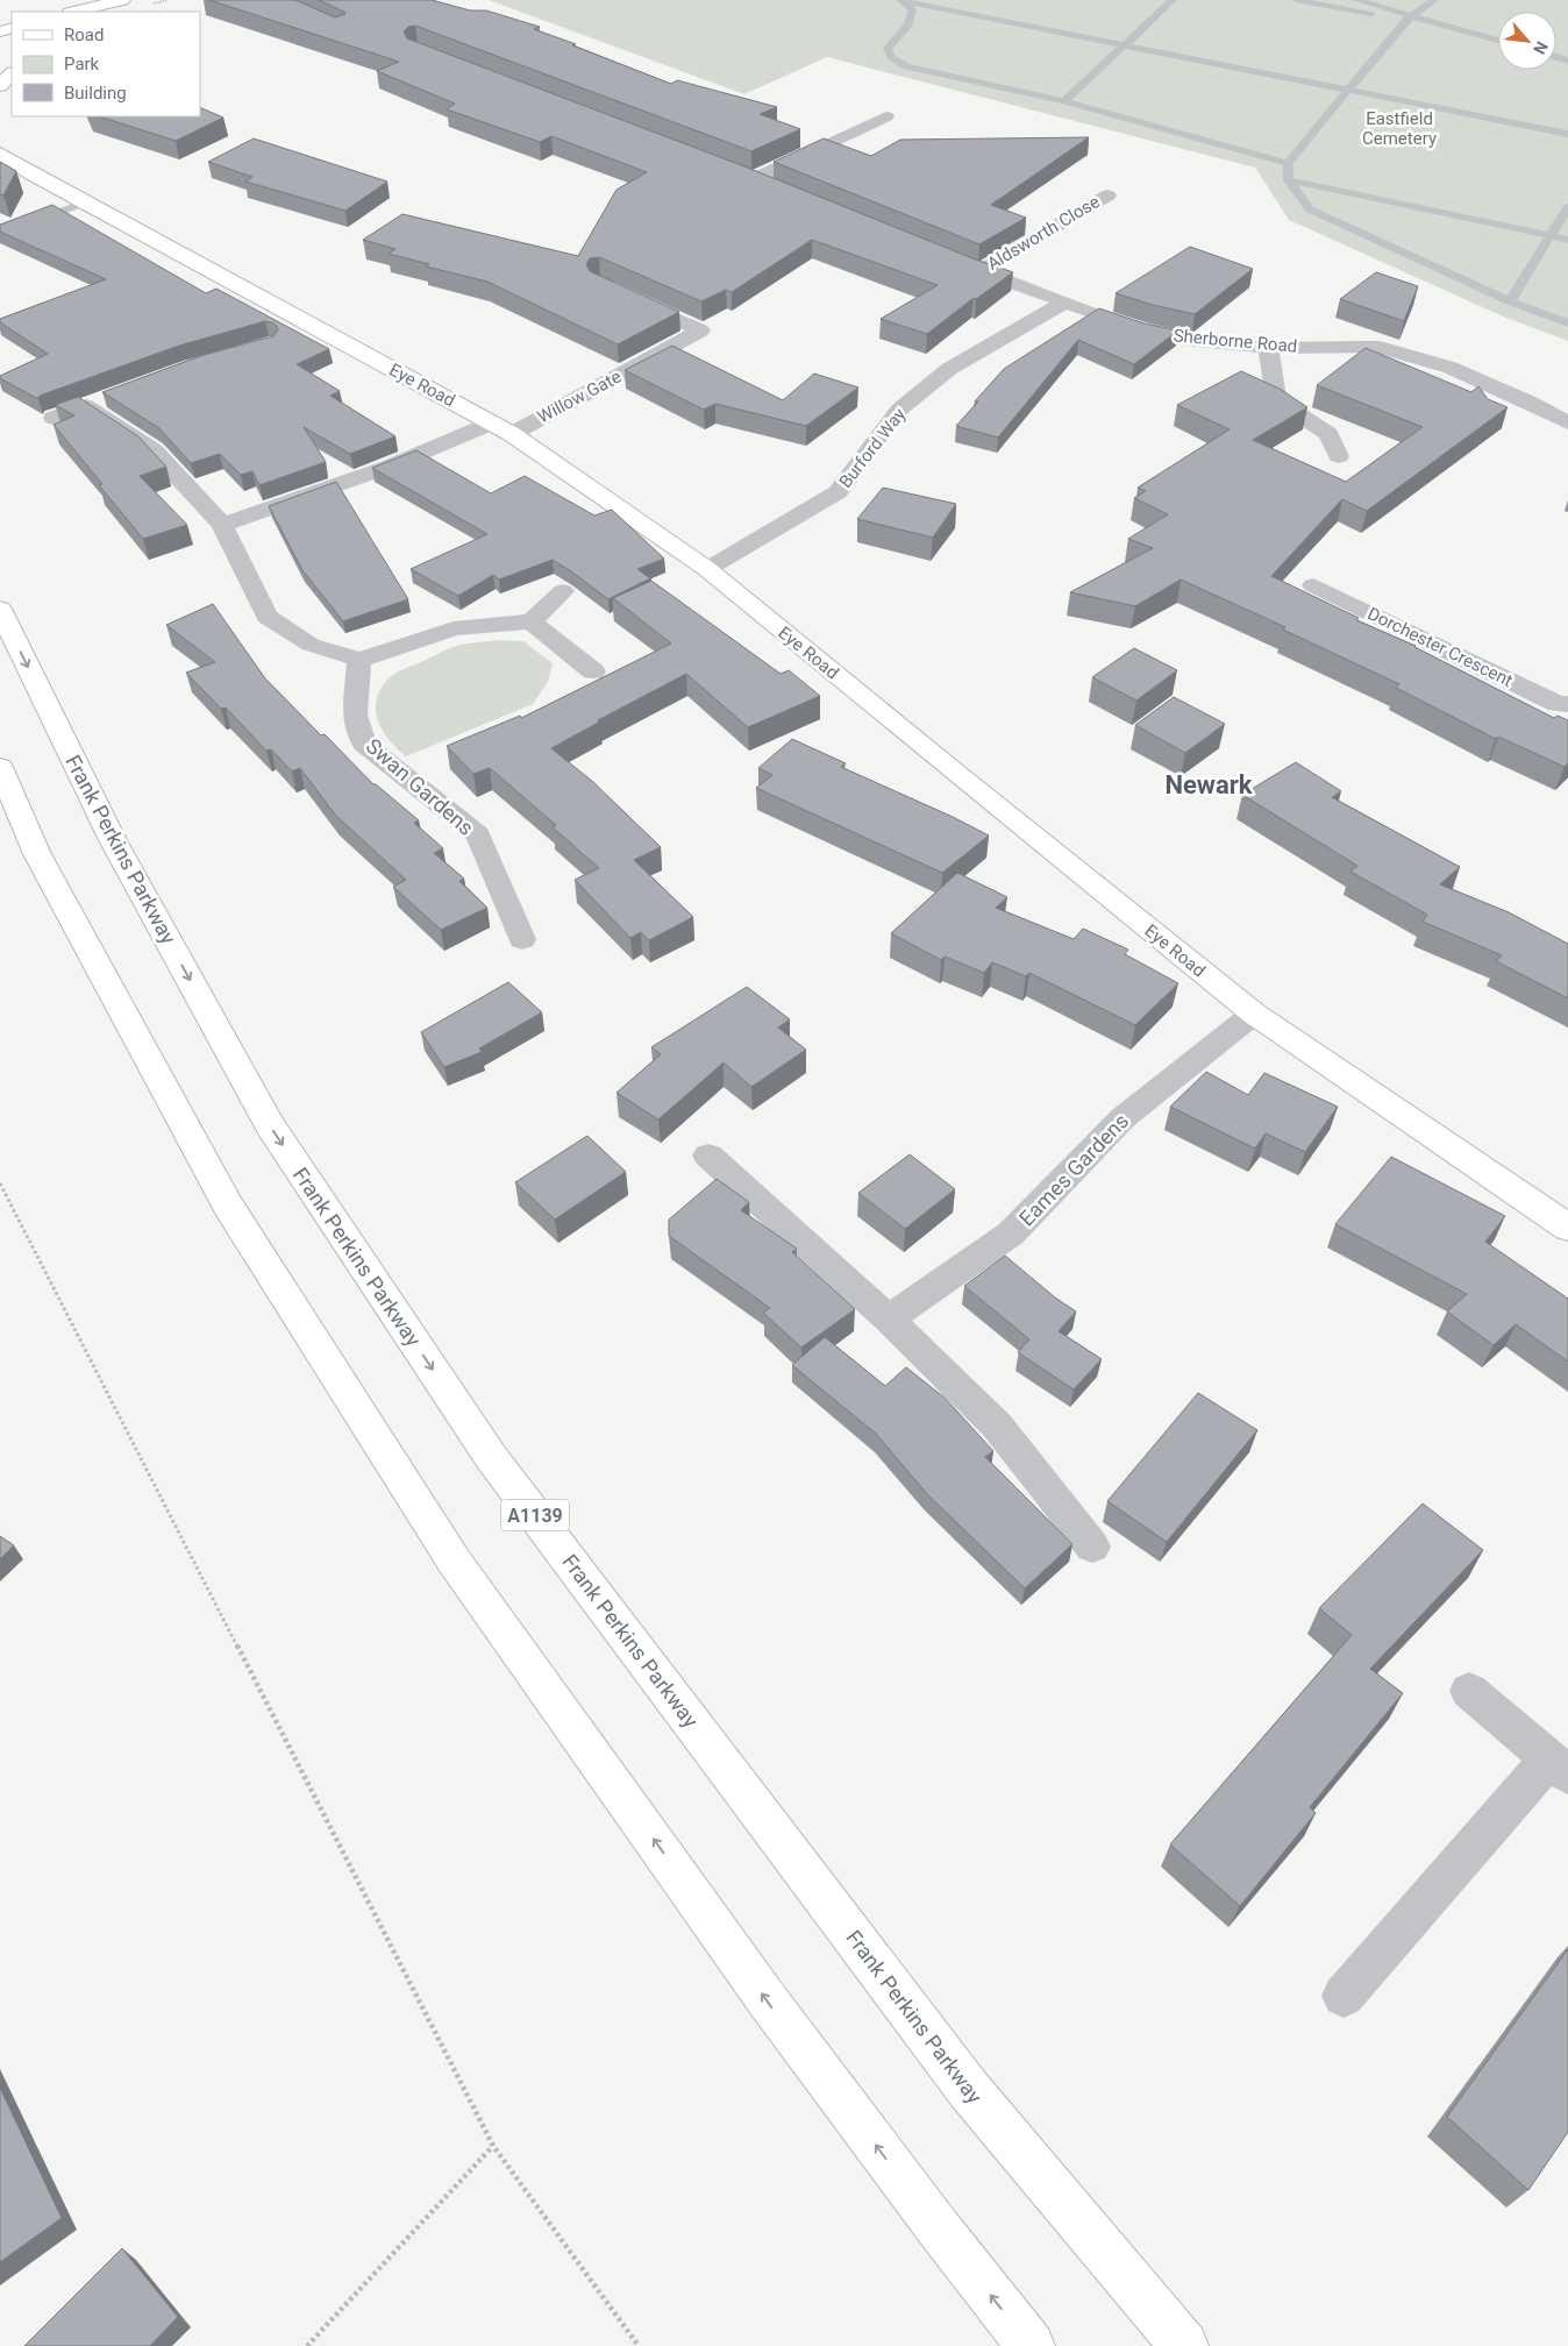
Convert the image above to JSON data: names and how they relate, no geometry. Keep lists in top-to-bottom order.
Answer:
{
  "streets": {
    "main road": ["Eye Road", "Frank Perkins Parkway", "A1139"],
    "street": [
      "Aldsworth Close",
      "Sherborne Road",
      "Willow Gate",
      "Burford Way",
      "Dorchester Crescent",
      "Swan Gardens",
      "Eames Gardens"
    ]
  },
  "crossings": [
    ["Aldsworth Close", "Sherborne Road"],
    ["Sherborne Road", "Burford Way"],
    ["Eye Road", "Willow Gate"],
    ["Eye Road", "Burford Way"],
    ["Eye Road", "Eames Gardens"]
  ],
  "districts": ["Newark"],
  "parks": ["Eastfield Cemetery"],
  "legend": ["Road", "Park", "Building"],
  "north": "bottom right"
}
